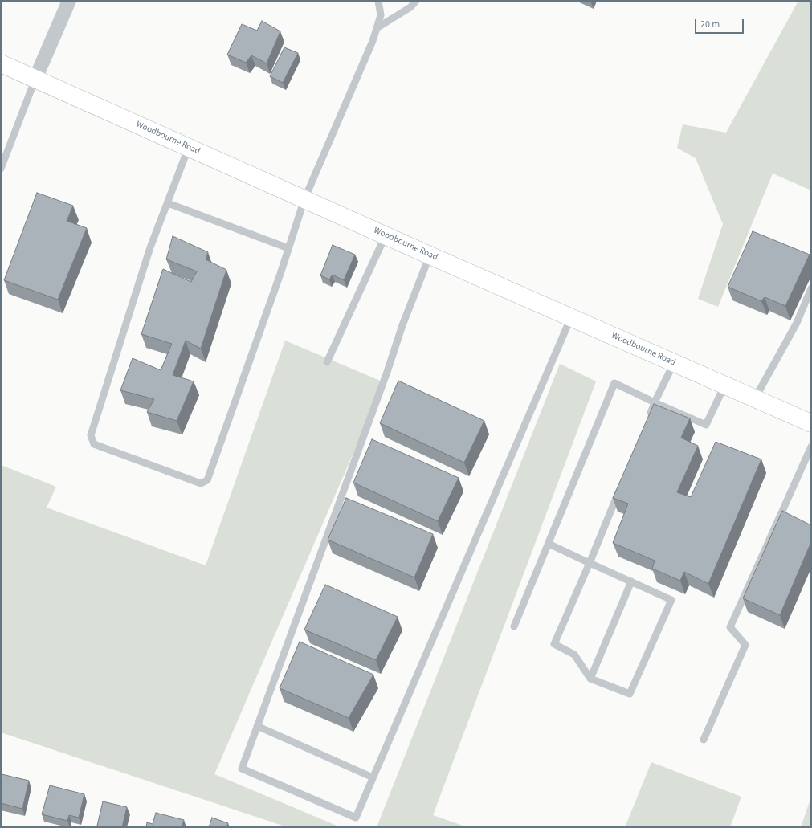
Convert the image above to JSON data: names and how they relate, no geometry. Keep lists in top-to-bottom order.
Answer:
{
  "streets": {
    "main road": ["Woodbourne Road"]
  },
  "scale_bar": "20 m"
}
